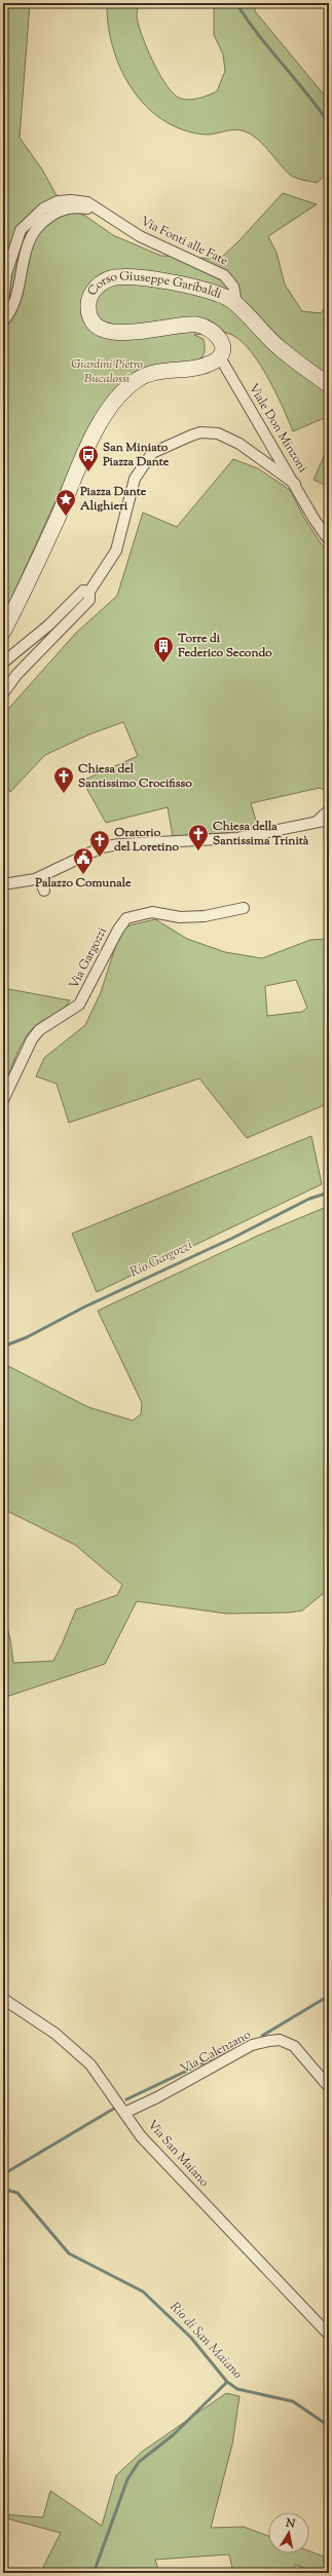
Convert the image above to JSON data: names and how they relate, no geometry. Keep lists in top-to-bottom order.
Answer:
{
  "streets": {
    "main road": ["Corso Giuseppe Garibaldi"],
    "street": [
      "Via Fonti alle Fate",
      "Viale Don Minzoni",
      "Via Gargozzi",
      "Via Calenzano",
      "Via San Maiano"
    ]
  },
  "crossings": [
    ["Via Fonti alle Fate", "Corso Giuseppe Garibaldi"],
    ["Corso Giuseppe Garibaldi", "Viale Don Minzoni"],
    ["Via Calenzano", "Via San Maiano"]
  ],
  "water": ["Rio Gargozzi", "Rio di San Maiano"],
  "parks": ["Giardini Pietro Bucalossi"],
  "places": {
    "bus stop": ["San Miniato Piazza Dante"],
    "place": ["Piazza Dante Alighieri"],
    "building": ["Torre di Federico Secondo"],
    "church": ["Chiesa del Santissimo Crocifisso", "Chiesa della Santissima Trinità", "Oratorio del Loretino"],
    "public building": ["Palazzo Comunale"]
  },
  "north": "top"
}
